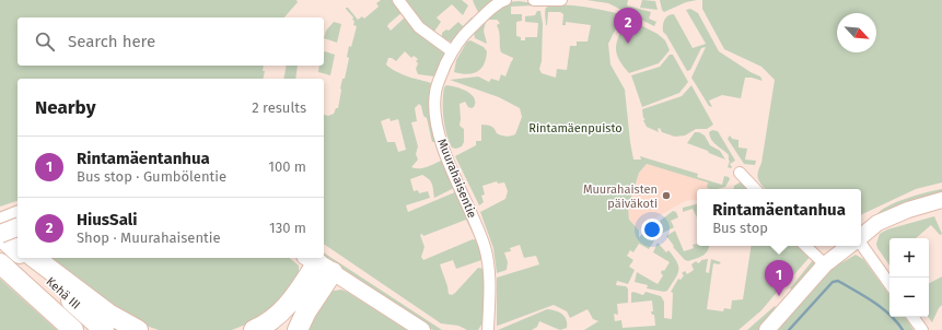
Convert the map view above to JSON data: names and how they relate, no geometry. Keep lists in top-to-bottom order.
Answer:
{
  "streets": {
    "highway": ["Kehä III"],
    "street": ["Muurahaisentie"]
  },
  "parks": ["Rintamäenpuisto"],
  "places": ["Muurahaisten päiväkoti"],
  "north": "bottom right",
  "page": {
    "pins": ["2", "1"],
    "search": "Search here",
    "heading": ["Nearby", "2 results"],
    "list": [
      {
        "mark": "1",
        "name": "Rintamäentanhua",
        "note": "Bus stop · Gumbölentie",
        "value": "100 m"
      },
      {
        "mark": "2",
        "name": "HiusSali",
        "note": "Shop · Muurahaisentie",
        "value": "130 m"
      }
    ],
    "popup": ["Rintamäentanhua", "Bus stop"],
    "map_buttons": ["+", "−"]
  }
}
